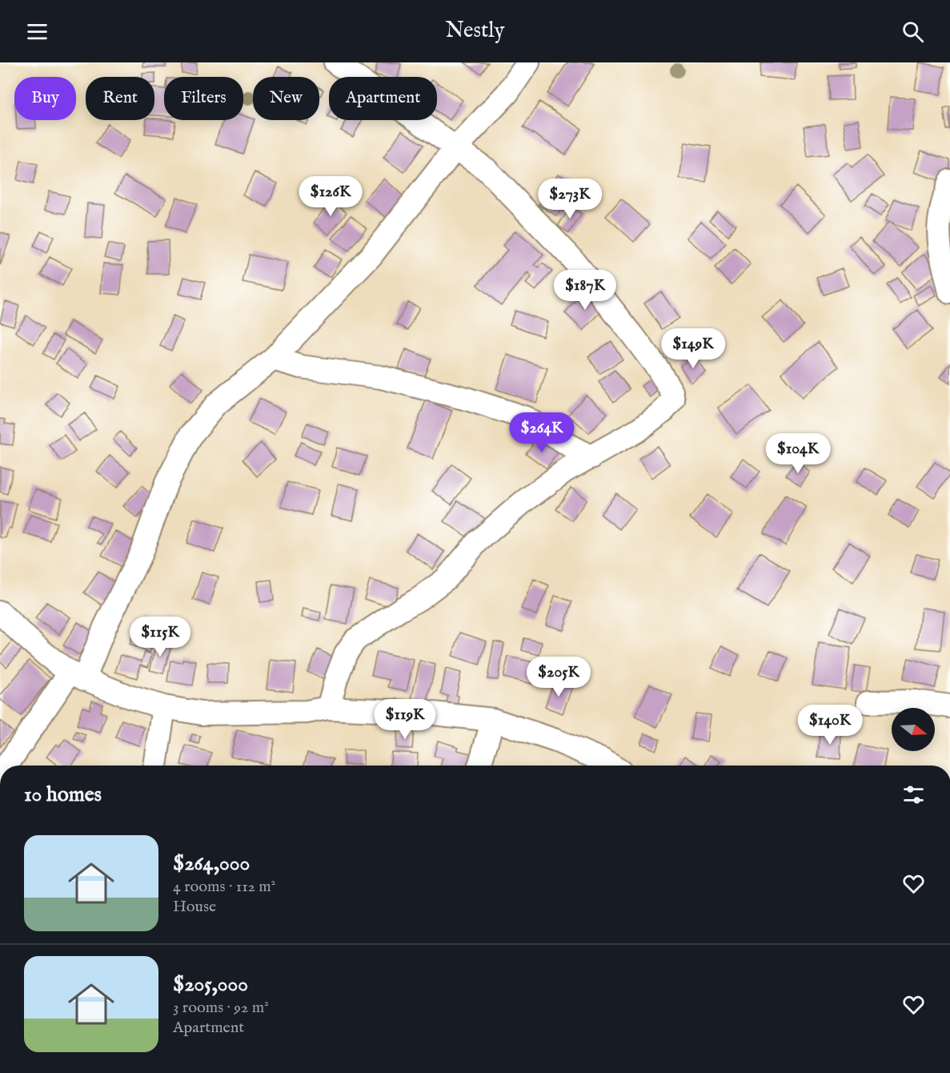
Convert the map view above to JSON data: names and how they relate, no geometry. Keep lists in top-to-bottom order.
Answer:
{
  "north": "right",
  "page": {
    "header": "Nestly",
    "chip": [
      "Buy",
      "Rent",
      "Filters",
      "New",
      "Apartment"
    ],
    "price": [
      "$126K",
      "$273K",
      "$187K",
      "$149K",
      "$264K",
      "$104K",
      "$115K",
      "$205K",
      "$119K",
      "$140K"
    ],
    "heading": "10 homes",
    "list": [
      {
        "name": "$264,000",
        "note": "4 rooms · 112 m² · House"
      },
      {
        "name": "$205,000",
        "note": "3 rooms · 92 m² · Apartment"
      }
    ]
  }
}
